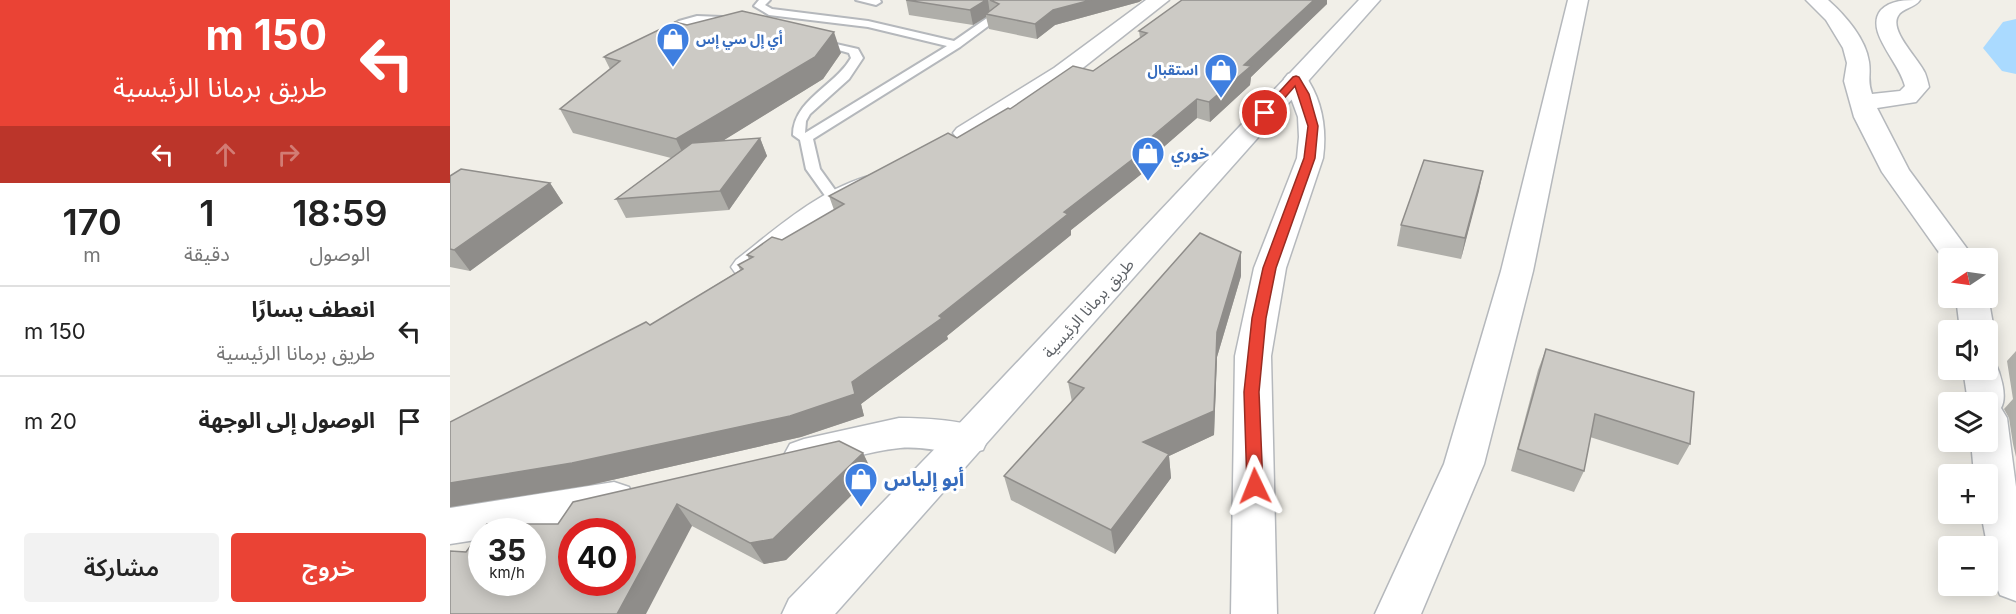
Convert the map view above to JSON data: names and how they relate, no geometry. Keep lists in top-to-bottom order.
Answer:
{
  "streets": {
    "street": ["طريق برمانا الرئيسية"]
  },
  "places": {
    "shop": [
      "أي إل سي إس",
      "استقبال",
      "خوري",
      "أبو إلياس"
    ]
  },
  "north": "left",
  "page": {
    "turn": ["150 m", "طريق برمانا الرئيسية"],
    "eta": [
      "18:59",
      "الوصول",
      "1",
      "دقيقة",
      "170",
      "m"
    ],
    "map_buttons": ["+", "−"],
    "list": [
      {
        "name": "انعطف يسارًا",
        "note": "طريق برمانا الرئيسية",
        "value": "150 m"
      },
      {
        "name": "الوصول إلى الوجهة",
        "value": "20 m"
      }
    ],
    "speed": "35 km/h",
    "limit": "40",
    "buttons": ["خروج", "مشاركة"]
  }
}
